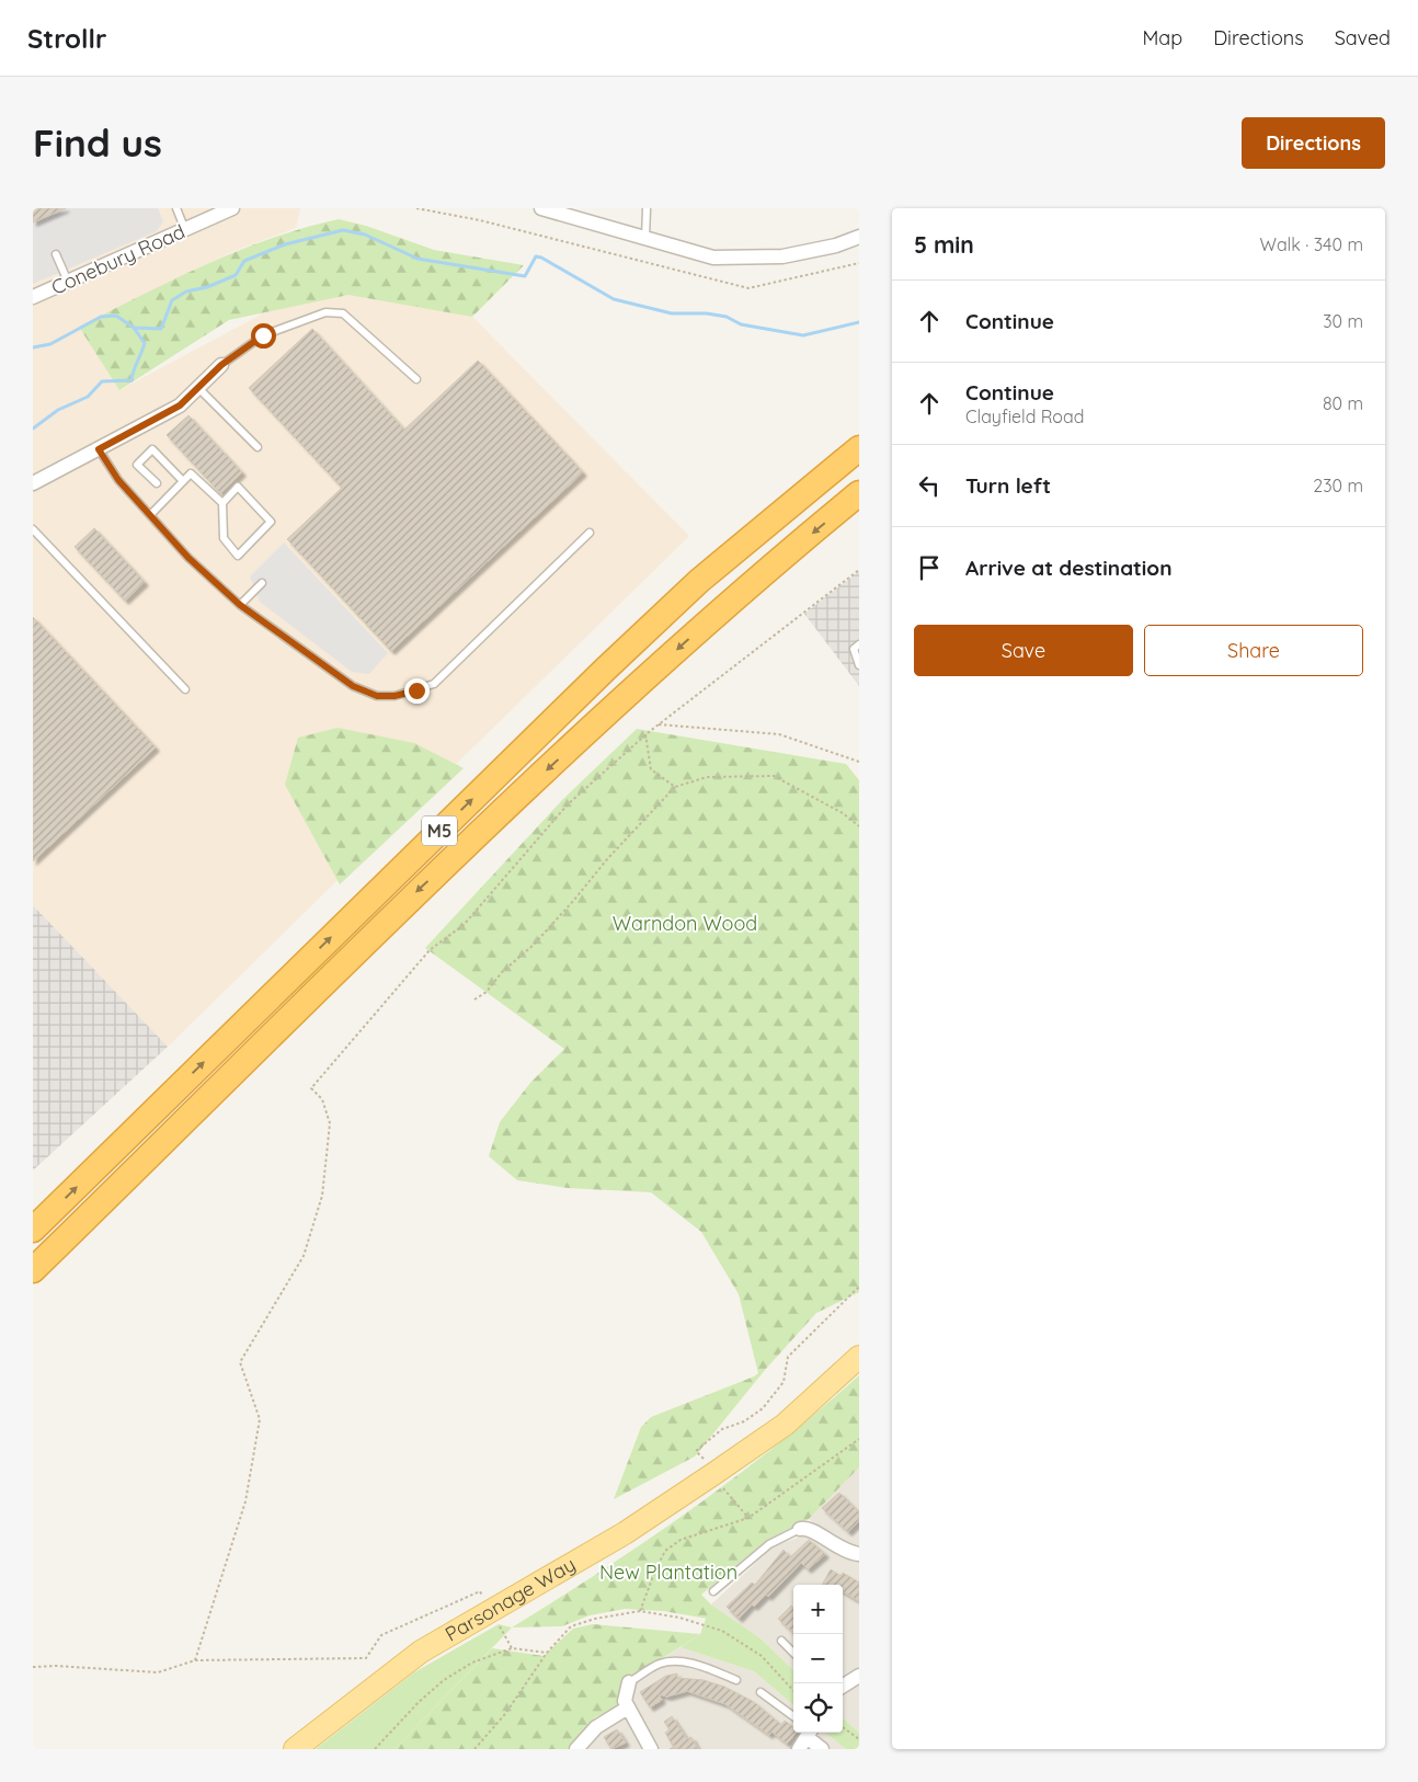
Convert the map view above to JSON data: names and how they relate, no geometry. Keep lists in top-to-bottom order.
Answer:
{
  "streets": {
    "highway": ["M5"],
    "main road": ["Parsonage Way"],
    "street": ["Conebury Road"]
  },
  "parks": ["Warndon Wood", "New Plantation"],
  "page": {
    "header": "Strollr",
    "nav": ["Map", "Directions", "Saved"],
    "buttons": [
      "Directions",
      ["Save", "Share"]
    ],
    "title": "Find us",
    "heading": ["5 min", "Walk · 340 m"],
    "list": [
      ["Continue", "30 m"],
      ["Continue", "Clayfield Road", "80 m"],
      ["Turn left", "230 m"],
      "Arrive at destination"
    ],
    "map_buttons": ["+", "−"]
  }
}
